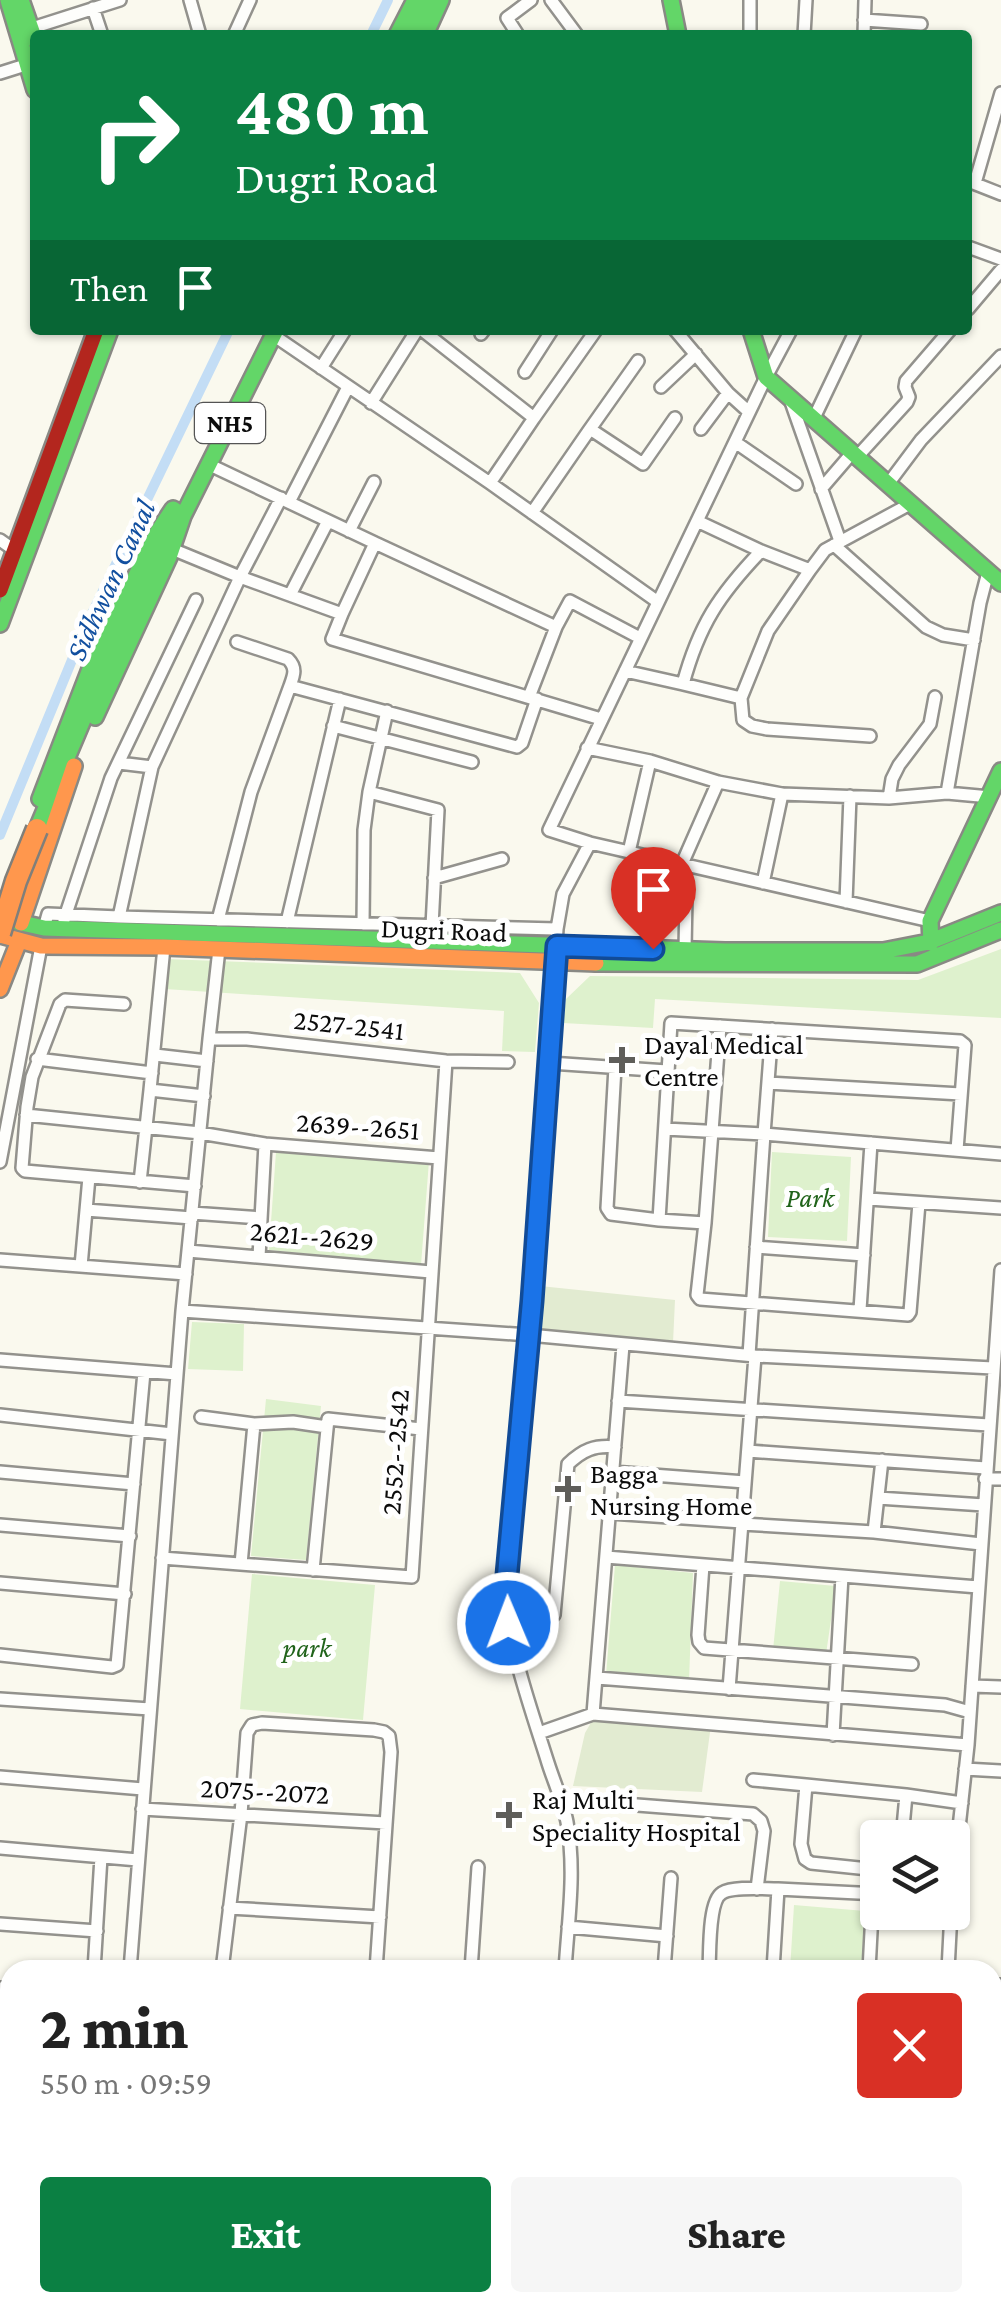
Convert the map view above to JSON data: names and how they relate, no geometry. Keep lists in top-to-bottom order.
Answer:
{
  "streets": {
    "main road": ["NH5", "Dugri Road"],
    "street": [
      "2527-2541",
      "2639--2651",
      "2621--2629",
      "2552--2542",
      "2075--2072"
    ]
  },
  "crossings": [
    ["NH5", "Dugri Road"],
    ["2527-2541", "2552--2542"],
    ["2639--2651", "2621--2629"],
    ["2639--2651", "2552--2542"],
    ["2621--2629", "2552--2542"]
  ],
  "water": ["Sidhwan Canal"],
  "parks": ["Park", "park"],
  "places": {
    "health": ["Dayal Medical Centre", "Bagga Nursing Home", "Raj Multi Speciality Hospital"]
  },
  "page": {
    "turn": ["480 m", "Dugri Road"],
    "then": "Then",
    "heading": ["2 min", "550 m · 09:59"],
    "buttons": ["Exit", "Share"]
  }
}
